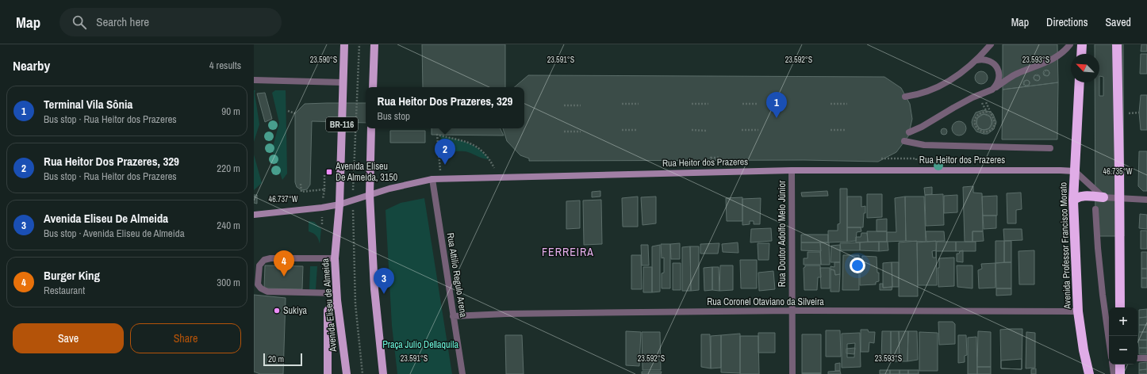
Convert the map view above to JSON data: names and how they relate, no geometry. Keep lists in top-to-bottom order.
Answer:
{
  "streets": {
    "highway": ["Avenida Professor Francisco Morato"],
    "main road": ["BR-116", "Avenida Eliseu de Almeida"],
    "street": [
      "Rua Heitor dos Prazeres",
      "Rua Doutor Adolfo Melo Júnior",
      "Rua Attilio Regulo Arena",
      "Rua Coronel Otaviano da Silveira"
    ]
  },
  "crossings": [
    ["BR-116", "Rua Heitor dos Prazeres"],
    ["Rua Heitor dos Prazeres", "Rua Doutor Adolfo Melo Júnior"],
    ["Rua Heitor dos Prazeres", "Avenida Professor Francisco Morato"],
    ["Rua Heitor dos Prazeres", "Rua Attilio Regulo Arena"],
    ["Rua Heitor dos Prazeres", "Avenida Eliseu de Almeida"],
    ["Rua Doutor Adolfo Melo Júnior", "Rua Coronel Otaviano da Silveira"],
    ["Avenida Professor Francisco Morato", "Rua Coronel Otaviano da Silveira"],
    ["Rua Attilio Regulo Arena", "Rua Coronel Otaviano da Silveira"]
  ],
  "districts": ["FERREIRA"],
  "parks": ["Praça Julio Dellaquila"],
  "places": {
    "transit": ["Avenida Eliseu De Almeida, 3150"],
    "other": ["Sukiya"]
  },
  "scale_bar": "20 m",
  "north": "top left",
  "page": {
    "header": "Map",
    "search": "Search here",
    "nav": ["Map", "Directions", "Saved"],
    "heading": ["Nearby", "4 results"],
    "list": [
      {
        "mark": "1",
        "name": "Terminal Vila Sônia",
        "note": "Bus stop · Rua Heitor dos Prazeres",
        "value": "90 m"
      },
      {
        "mark": "2",
        "name": "Rua Heitor Dos Prazeres, 329",
        "note": "Bus stop · Rua Heitor dos Prazeres",
        "value": "220 m"
      },
      {
        "mark": "3",
        "name": "Avenida Eliseu De Almeida",
        "note": "Bus stop · Avenida Eliseu de Almeida",
        "value": "240 m"
      },
      {
        "mark": "4",
        "name": "Burger King",
        "note": "Restaurant",
        "value": "300 m"
      }
    ],
    "popup": ["Rua Heitor Dos Prazeres, 329", "Bus stop"],
    "pins": [
      "1",
      "2",
      "4",
      "3"
    ],
    "map_buttons": ["+", "−"],
    "buttons": ["Save", "Share"],
    "scale": "20 m"
  },
  "coordinates": [
    "23.590°S",
    "23.591°S",
    "23.592°S",
    "23.593°S",
    "46.735°W",
    "46.737°W"
  ]
}
